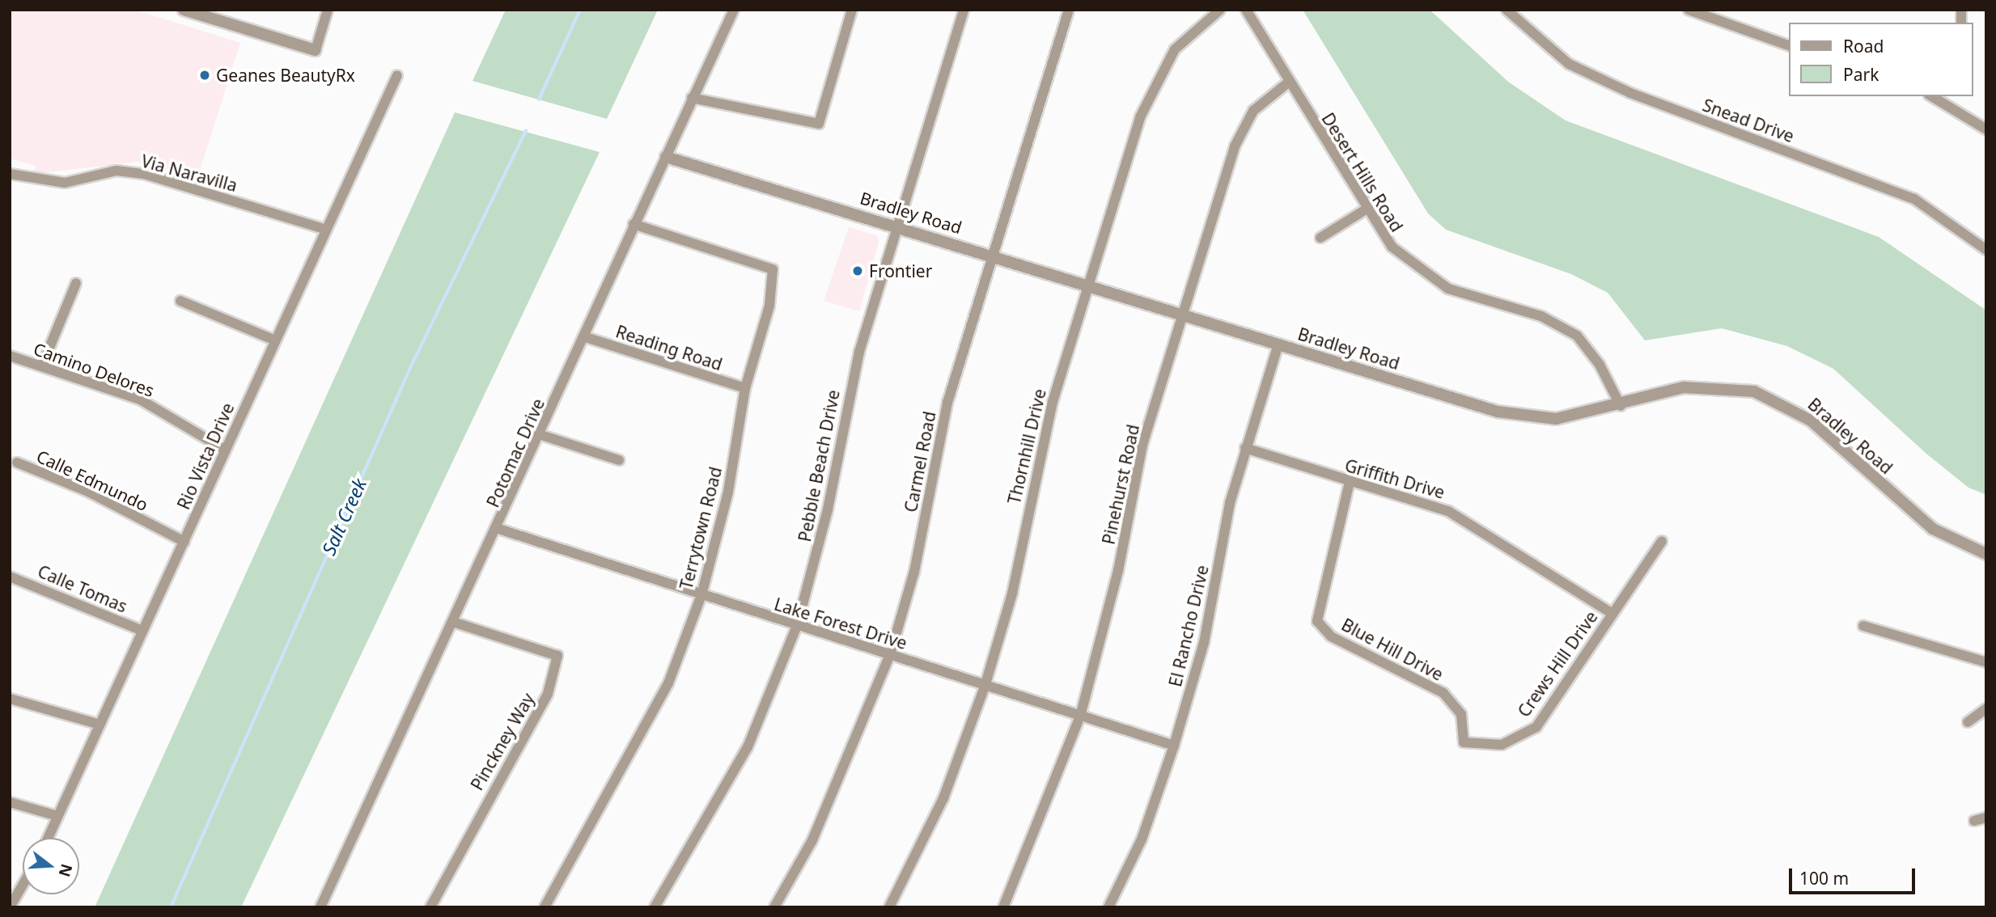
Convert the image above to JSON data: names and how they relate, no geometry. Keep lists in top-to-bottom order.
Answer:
{
  "streets": {
    "street": [
      "Snead Drive",
      "Desert Hills Road",
      "Via Naravilla",
      "Bradley Road",
      "Reading Road",
      "Camino Delores",
      "Thornhill Drive",
      "Potomac Drive",
      "Rio Vista Drive",
      "Carmel Road",
      "Pebble Beach Drive",
      "Griffith Drive",
      "Calle Edmundo",
      "Pinehurst Road",
      "Terrytown Road",
      "Calle Tomas",
      "Lake Forest Drive",
      "El Rancho Drive",
      "Blue Hill Drive",
      "Crews Hill Drive",
      "Pinckney Way"
    ]
  },
  "crossings": [
    ["Desert Hills Road", "Bradley Road"],
    ["Desert Hills Road", "Pinehurst Road"],
    ["Via Naravilla", "Rio Vista Drive"],
    ["Bradley Road", "Thornhill Drive"],
    ["Bradley Road", "Potomac Drive"],
    ["Bradley Road", "Carmel Road"],
    ["Bradley Road", "Pebble Beach Drive"],
    ["Bradley Road", "Pinehurst Road"],
    ["Bradley Road", "El Rancho Drive"],
    ["Reading Road", "Potomac Drive"],
    ["Reading Road", "Terrytown Road"],
    ["Camino Delores", "Rio Vista Drive"],
    ["Thornhill Drive", "Lake Forest Drive"],
    ["Potomac Drive", "Terrytown Road"],
    ["Potomac Drive", "Lake Forest Drive"],
    ["Potomac Drive", "Pinckney Way"],
    ["Rio Vista Drive", "Calle Edmundo"],
    ["Rio Vista Drive", "Calle Tomas"],
    ["Carmel Road", "Lake Forest Drive"],
    ["Pebble Beach Drive", "Lake Forest Drive"],
    ["Griffith Drive", "El Rancho Drive"],
    ["Griffith Drive", "Blue Hill Drive"],
    ["Griffith Drive", "Crews Hill Drive"],
    ["Pinehurst Road", "Lake Forest Drive"],
    ["Terrytown Road", "Lake Forest Drive"],
    ["Lake Forest Drive", "El Rancho Drive"],
    ["Blue Hill Drive", "Crews Hill Drive"]
  ],
  "water": ["Salt Creek"],
  "places": ["Geanes BeautyRx", "Frontier"],
  "legend": ["Road", "Park"],
  "scale_bar": "100 m",
  "north": "right"
}
